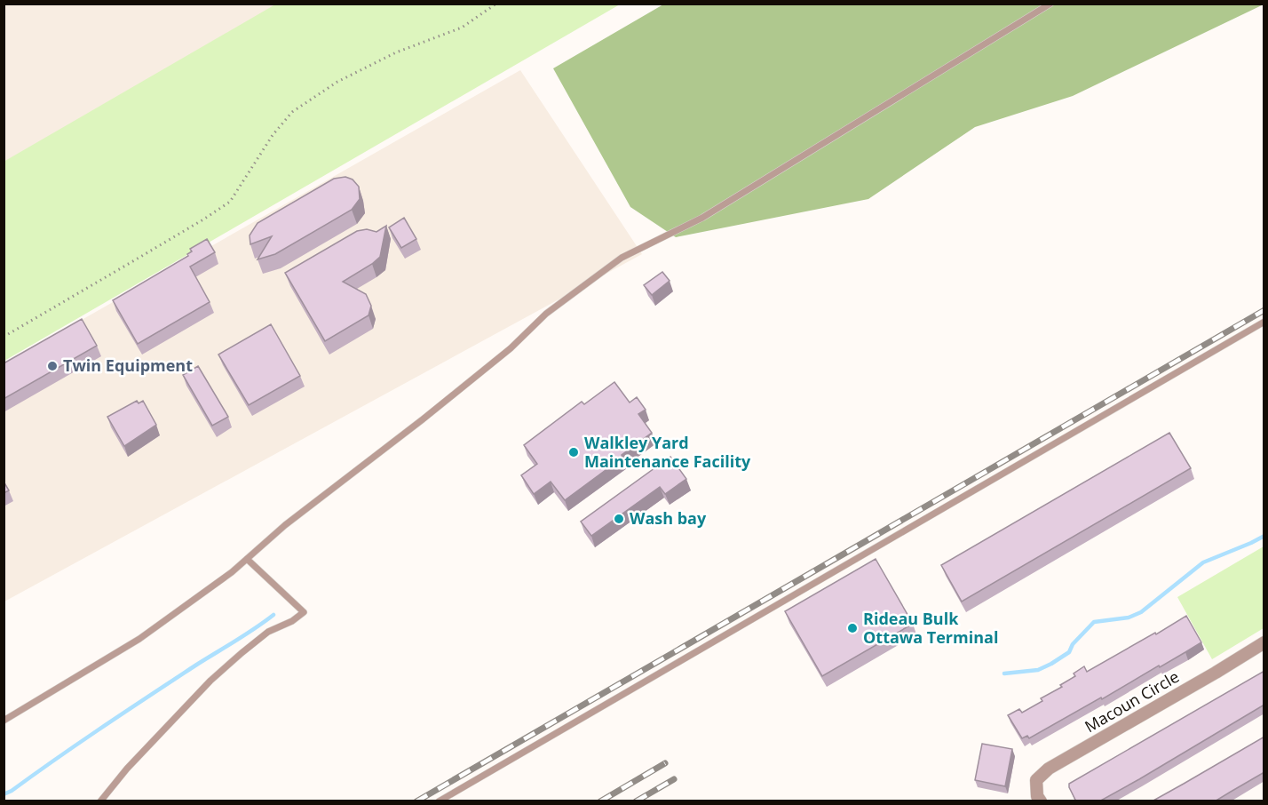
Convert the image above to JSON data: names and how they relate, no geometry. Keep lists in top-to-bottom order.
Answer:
{
  "streets": {
    "street": ["Macoun Circle"]
  },
  "places": [
    "Twin Equipment",
    "Walkley Yard Maintenance Facility",
    "Wash bay",
    "Rideau Bulk Ottawa Terminal"
  ]
}
